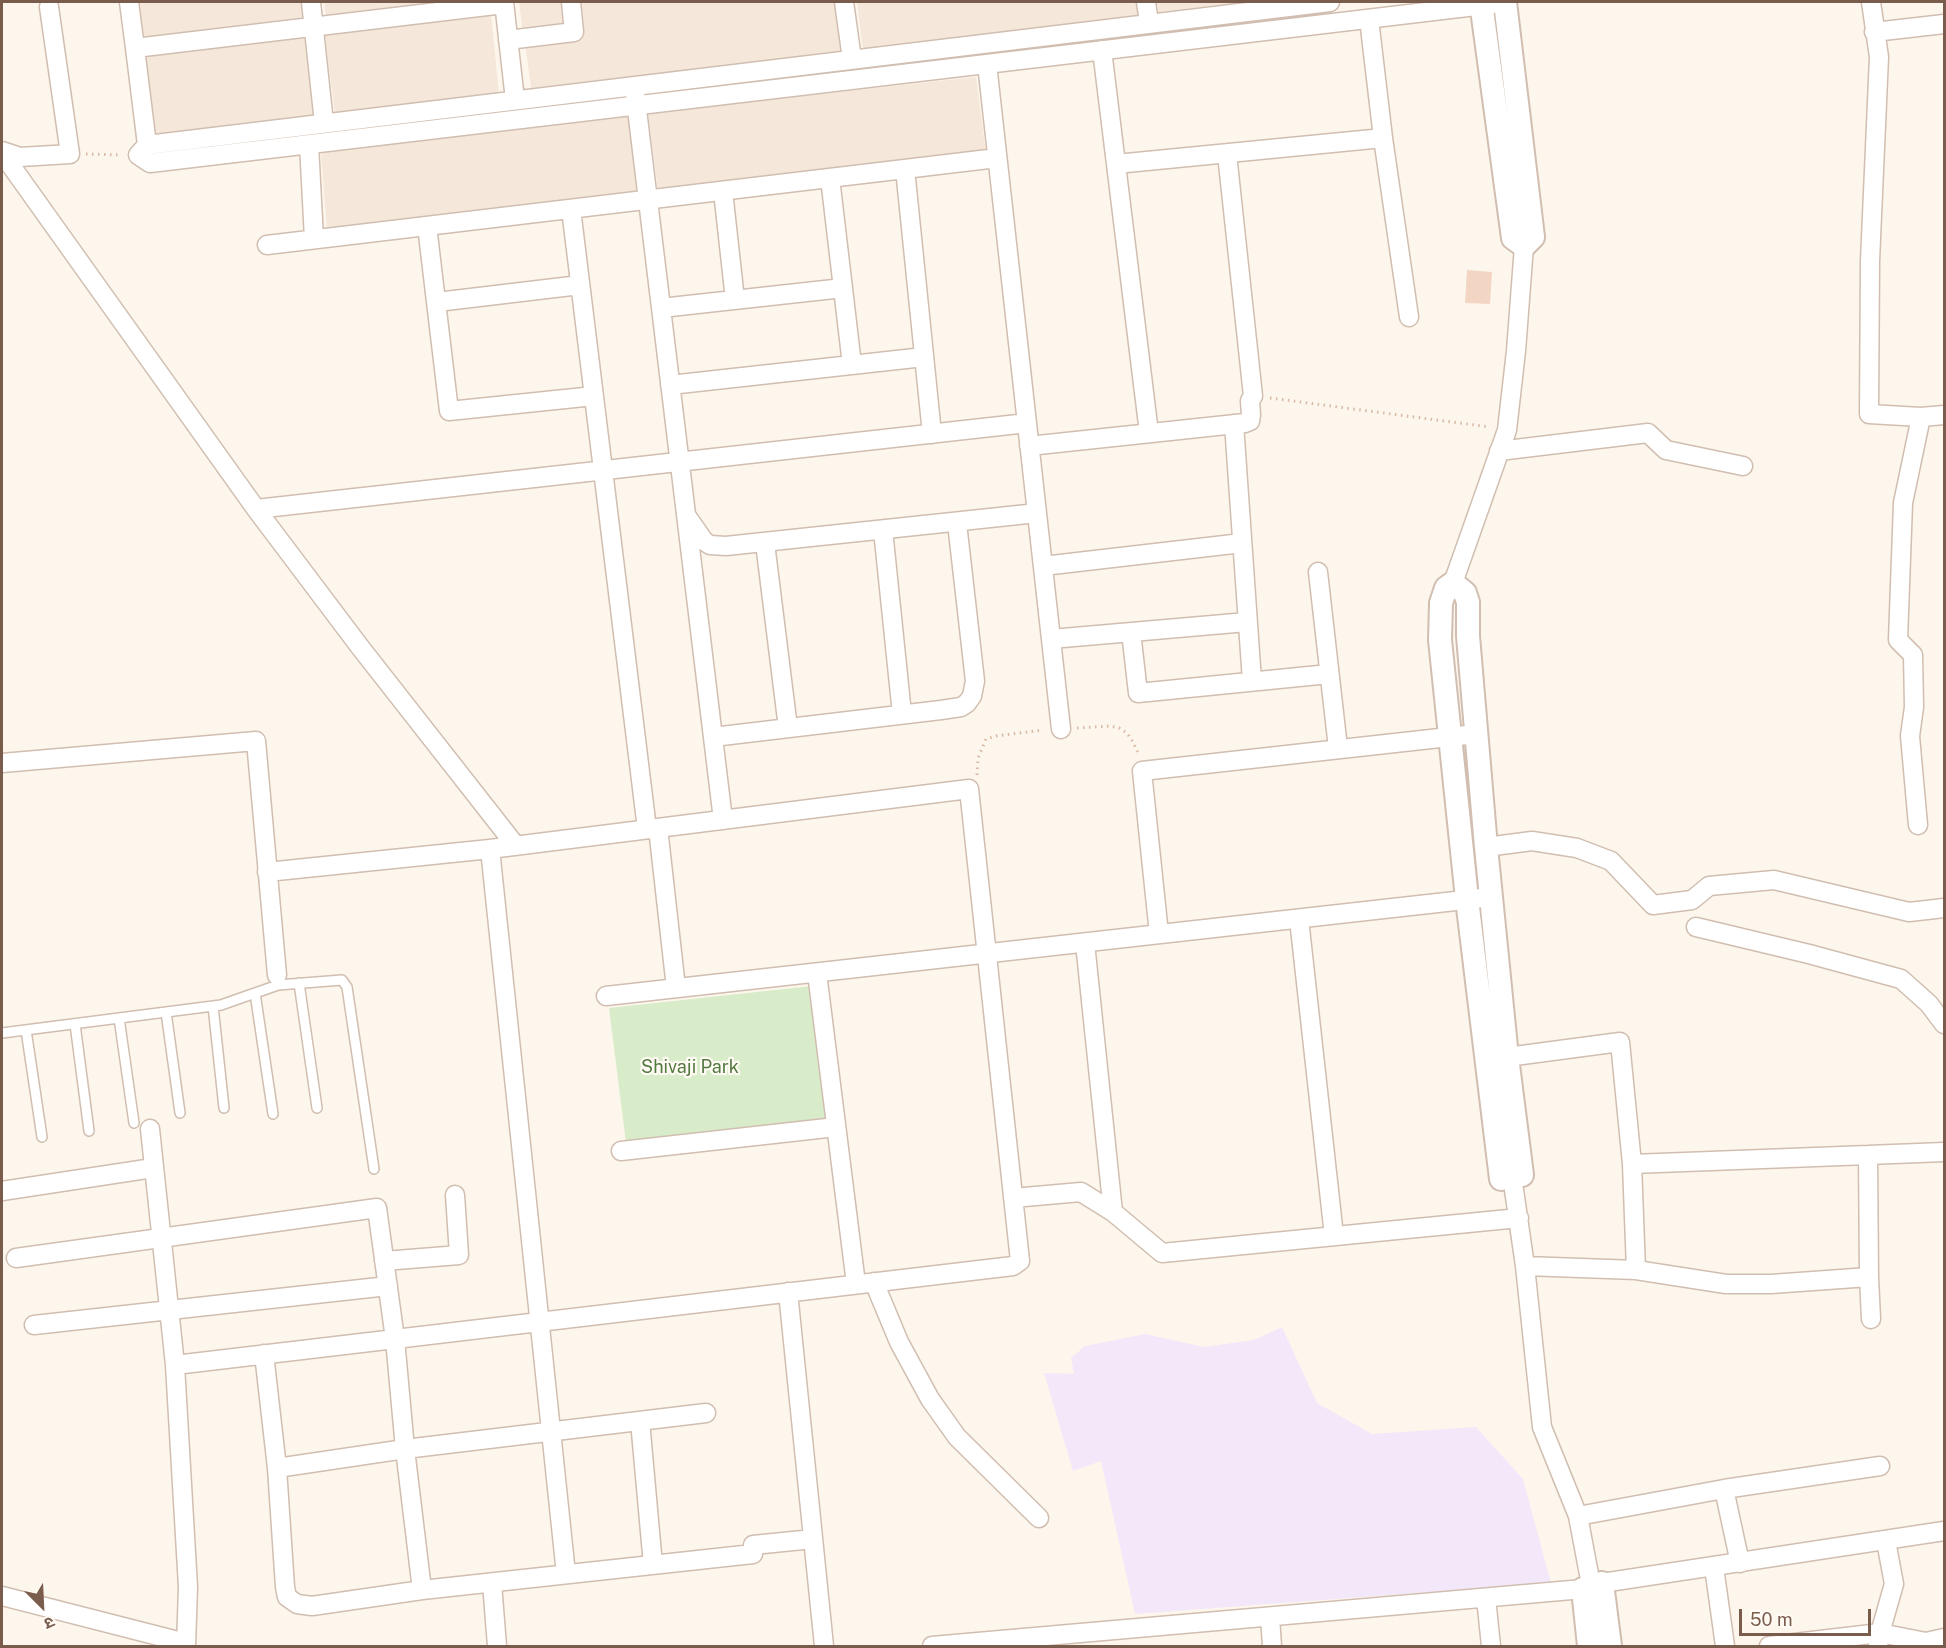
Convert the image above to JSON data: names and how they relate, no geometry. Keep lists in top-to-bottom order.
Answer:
{
  "parks": ["Shivaji Park"],
  "scale_bar": "50 m",
  "north": "bottom right"
}
